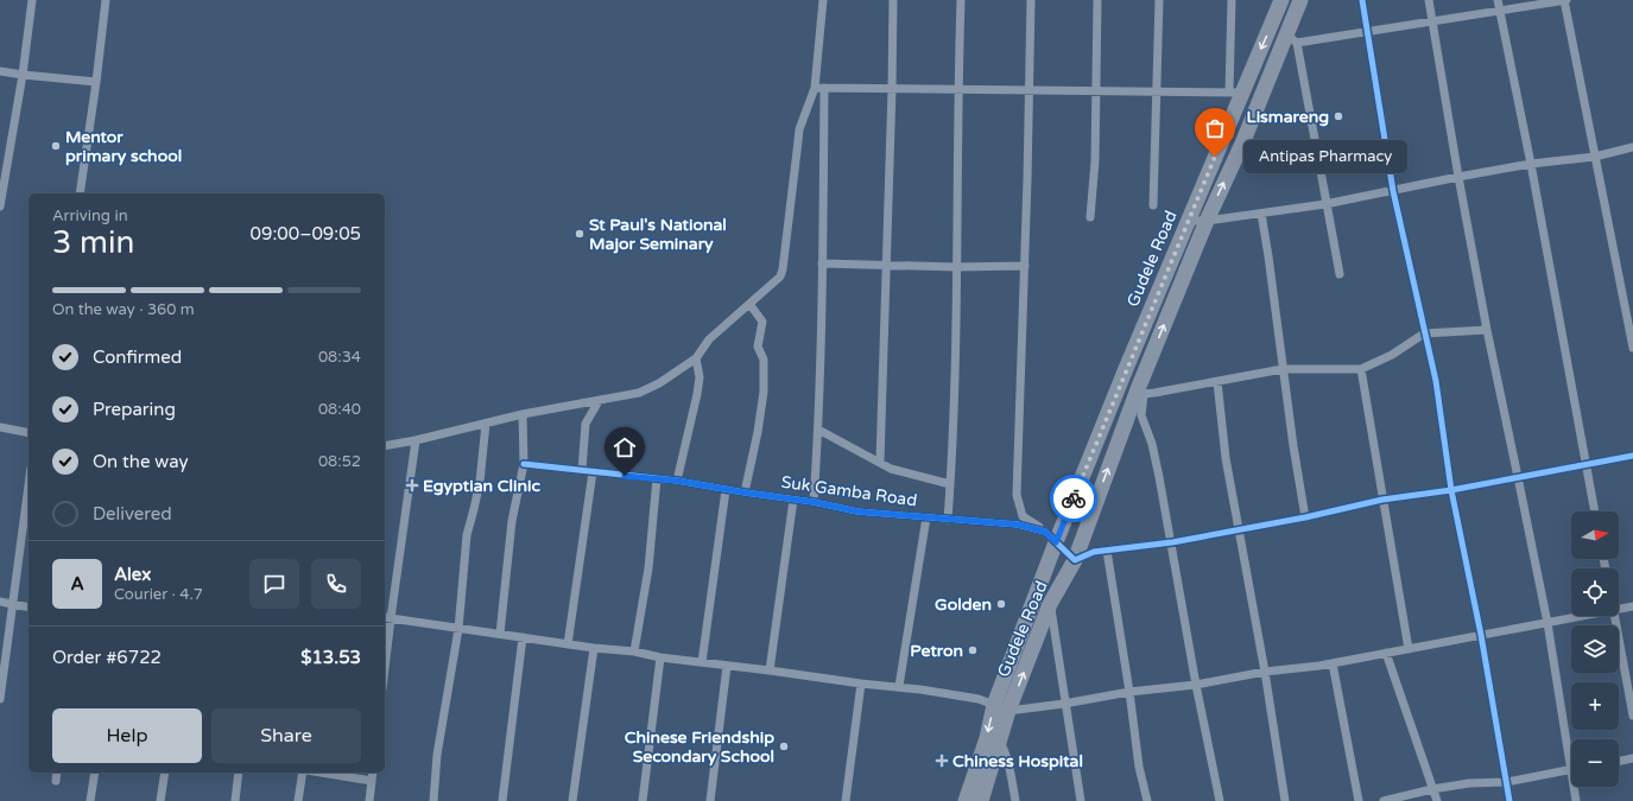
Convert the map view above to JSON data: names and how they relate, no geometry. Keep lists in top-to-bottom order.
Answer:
{
  "streets": {
    "highway": ["Gudele Road"],
    "street": ["Suk Gamba Road"]
  },
  "crossings": [
    ["Gudele Road", "Suk Gamba Road"]
  ],
  "places": {
    "other": [
      "Lismareng",
      "Mentor primary school",
      "Antipas Pharmacy",
      "St Paul's National Major Seminary",
      "Golden",
      "Petron",
      "Chinese Friendship Secondary School"
    ],
    "health": ["Egyptian Clinic", "Chiness Hospital"]
  },
  "north": "right",
  "page": {
    "bubble": "Antipas Pharmacy",
    "heading": ["3 min", "Arriving in", "09:00–09:05"],
    "panel": [
      "Alex",
      "Courier · 4.7",
      "Order #6722",
      "$13.53"
    ],
    "bar": "On the way · 360 m",
    "list": [
      ["Confirmed", "08:34"],
      ["Preparing", "08:40"],
      ["On the way", "08:52"],
      "Delivered"
    ],
    "map_buttons": ["+", "−"],
    "round": "A",
    "buttons": ["Help", "Share"]
  }
}
